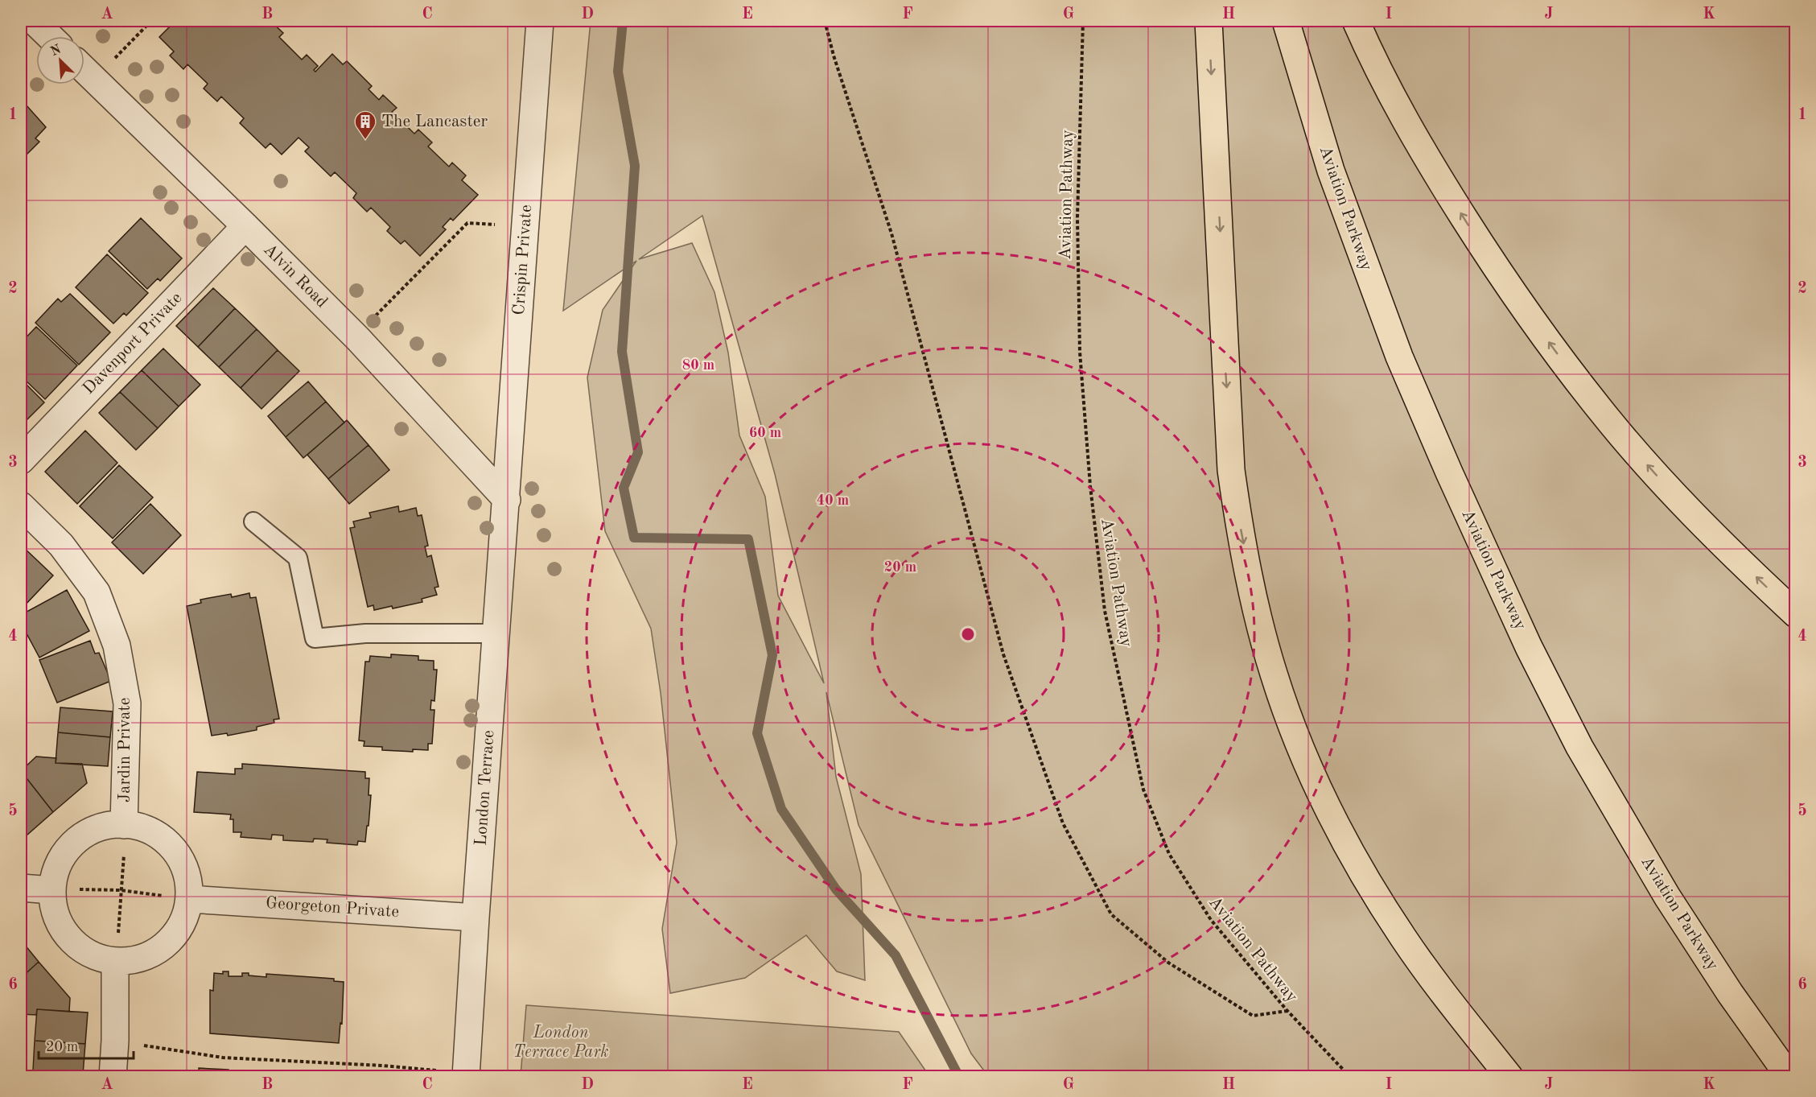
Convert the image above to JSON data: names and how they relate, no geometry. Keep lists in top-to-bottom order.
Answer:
{
  "streets": {
    "main road": ["Aviation Parkway"],
    "street": [
      "Crispin Private",
      "Alvin Road",
      "Davenport Private",
      "Jardin Private",
      "London Terrace",
      "Georgeton Private"
    ],
    "path": ["Aviation Pathway"]
  },
  "crossings": [
    ["Crispin Private", "Alvin Road"],
    ["Crispin Private", "London Terrace"],
    ["Alvin Road", "Davenport Private"],
    ["Alvin Road", "London Terrace"],
    ["London Terrace", "Georgeton Private"]
  ],
  "parks": ["London Terrace Park"],
  "places": {
    "building": ["The Lancaster"]
  },
  "scale_bar": "20 m",
  "north": "top left",
  "grid": {
    "columns": [
      "A",
      "B",
      "C",
      "D",
      "E",
      "F",
      "G",
      "H",
      "I",
      "J",
      "K"
    ],
    "rows": [
      "1",
      "2",
      "3",
      "4",
      "5",
      "6"
    ]
  },
  "rings": [
    "80 m",
    "60 m",
    "40 m",
    "20 m"
  ]
}
